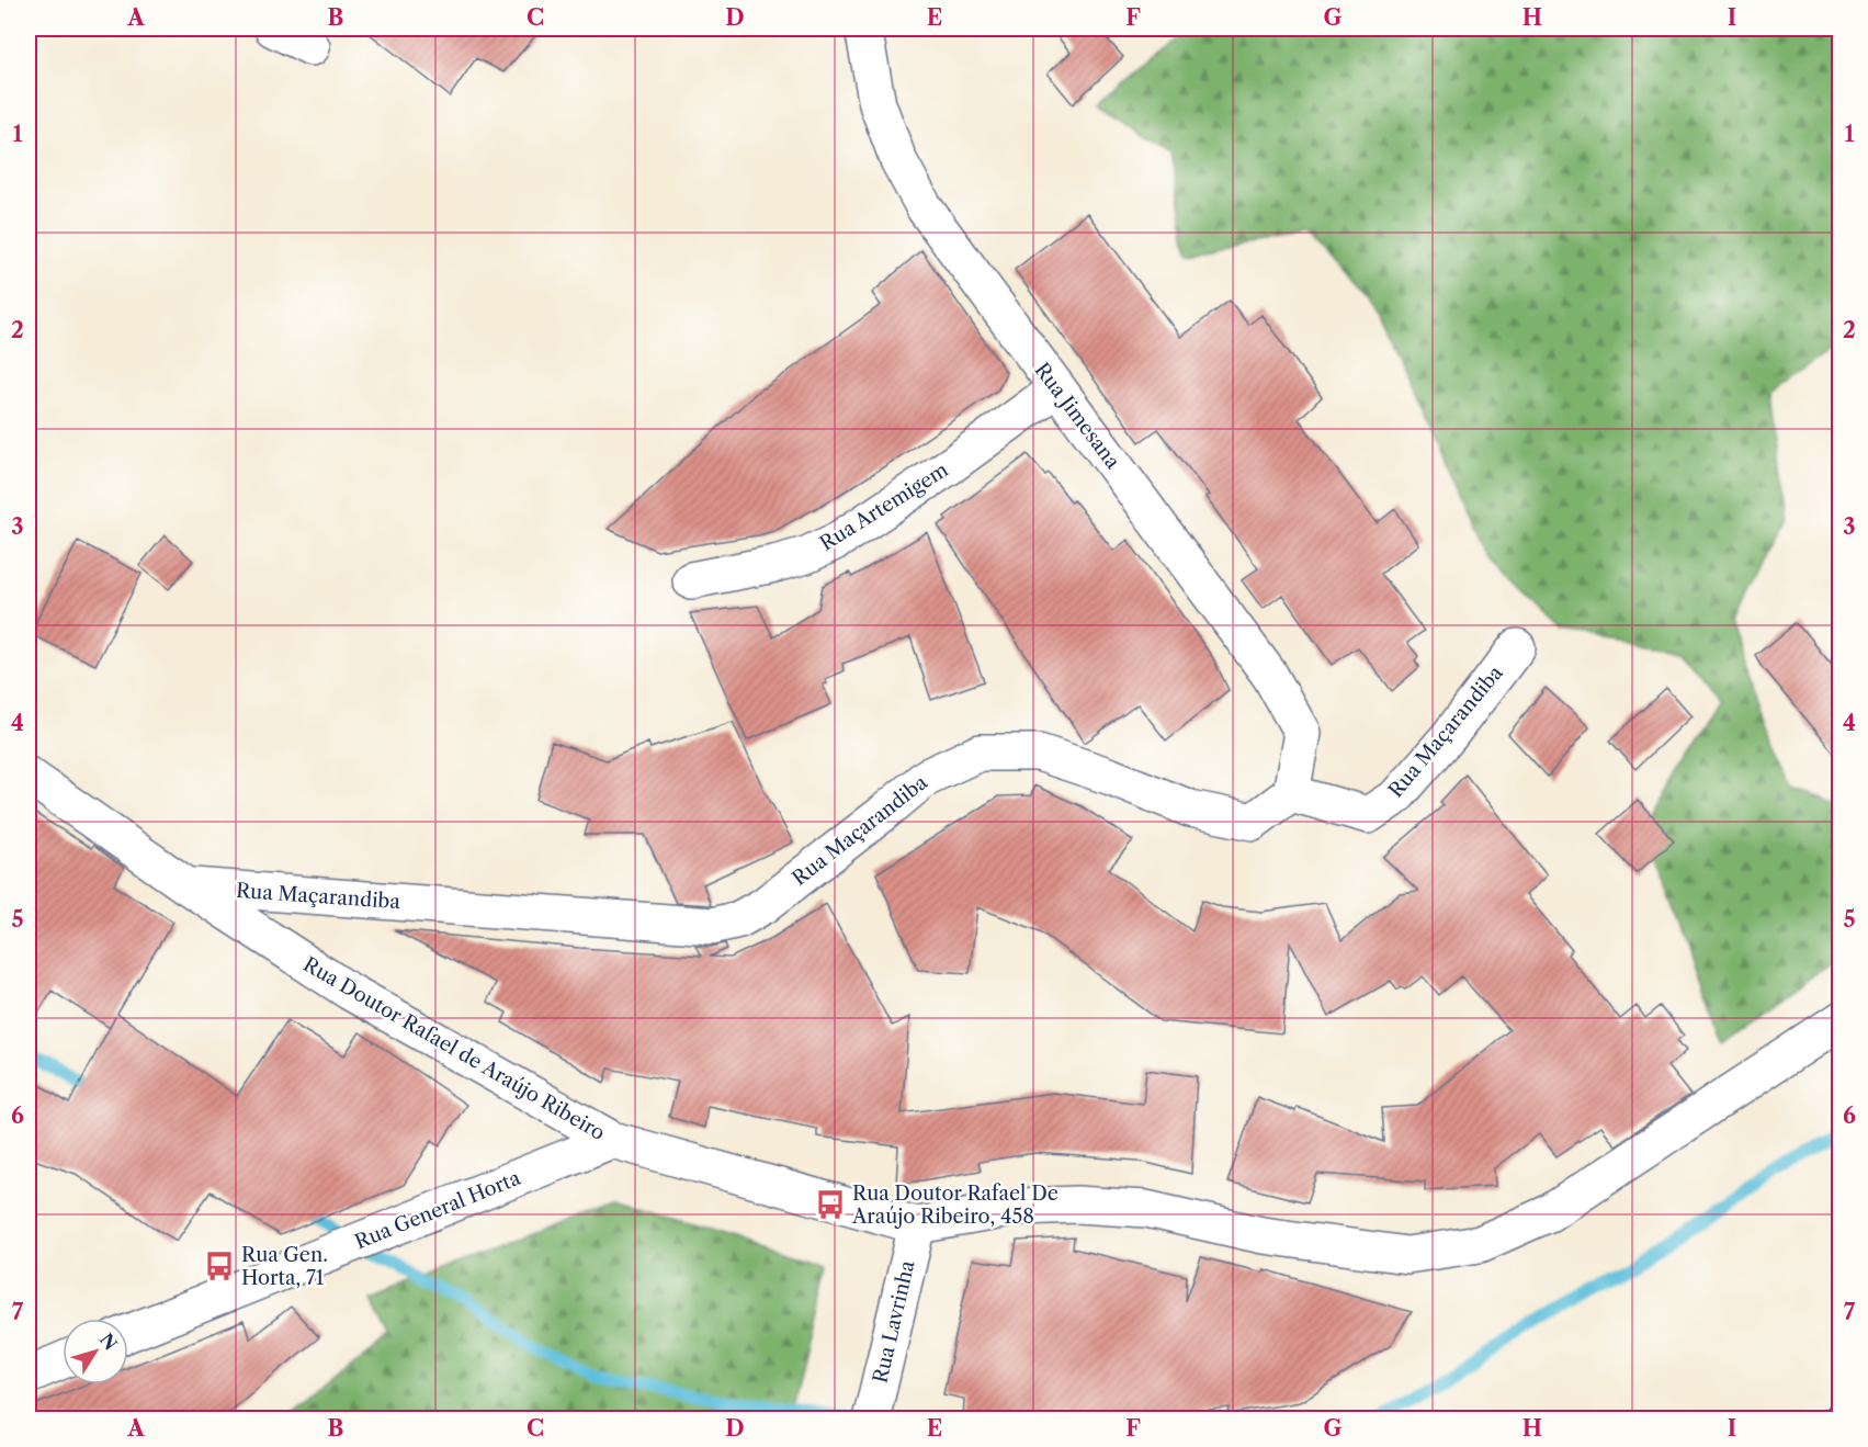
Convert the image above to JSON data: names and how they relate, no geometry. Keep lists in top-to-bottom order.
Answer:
{
  "streets": {
    "street": [
      "Rua Jimesana",
      "Rua Artemigem",
      "Rua Maçarandiba",
      "Rua Doutor Rafael de Araújo Ribeiro",
      "Rua General Horta",
      "Rua Lavrinha"
    ]
  },
  "crossings": [
    ["Rua Jimesana", "Rua Artemigem"],
    ["Rua Jimesana", "Rua Maçarandiba"],
    ["Rua Maçarandiba", "Rua Doutor Rafael de Araújo Ribeiro"],
    ["Rua Doutor Rafael de Araújo Ribeiro", "Rua General Horta"],
    ["Rua Doutor Rafael de Araújo Ribeiro", "Rua Lavrinha"]
  ],
  "places": {
    "bus stop": ["Rua Doutor Rafael De Araújo Ribeiro, 458", "Rua Gen. Horta, 71"]
  },
  "north": "top right",
  "grid": {
    "columns": [
      "A",
      "B",
      "C",
      "D",
      "E",
      "F",
      "G",
      "H",
      "I"
    ],
    "rows": [
      "1",
      "2",
      "3",
      "4",
      "5",
      "6",
      "7"
    ]
  }
}
